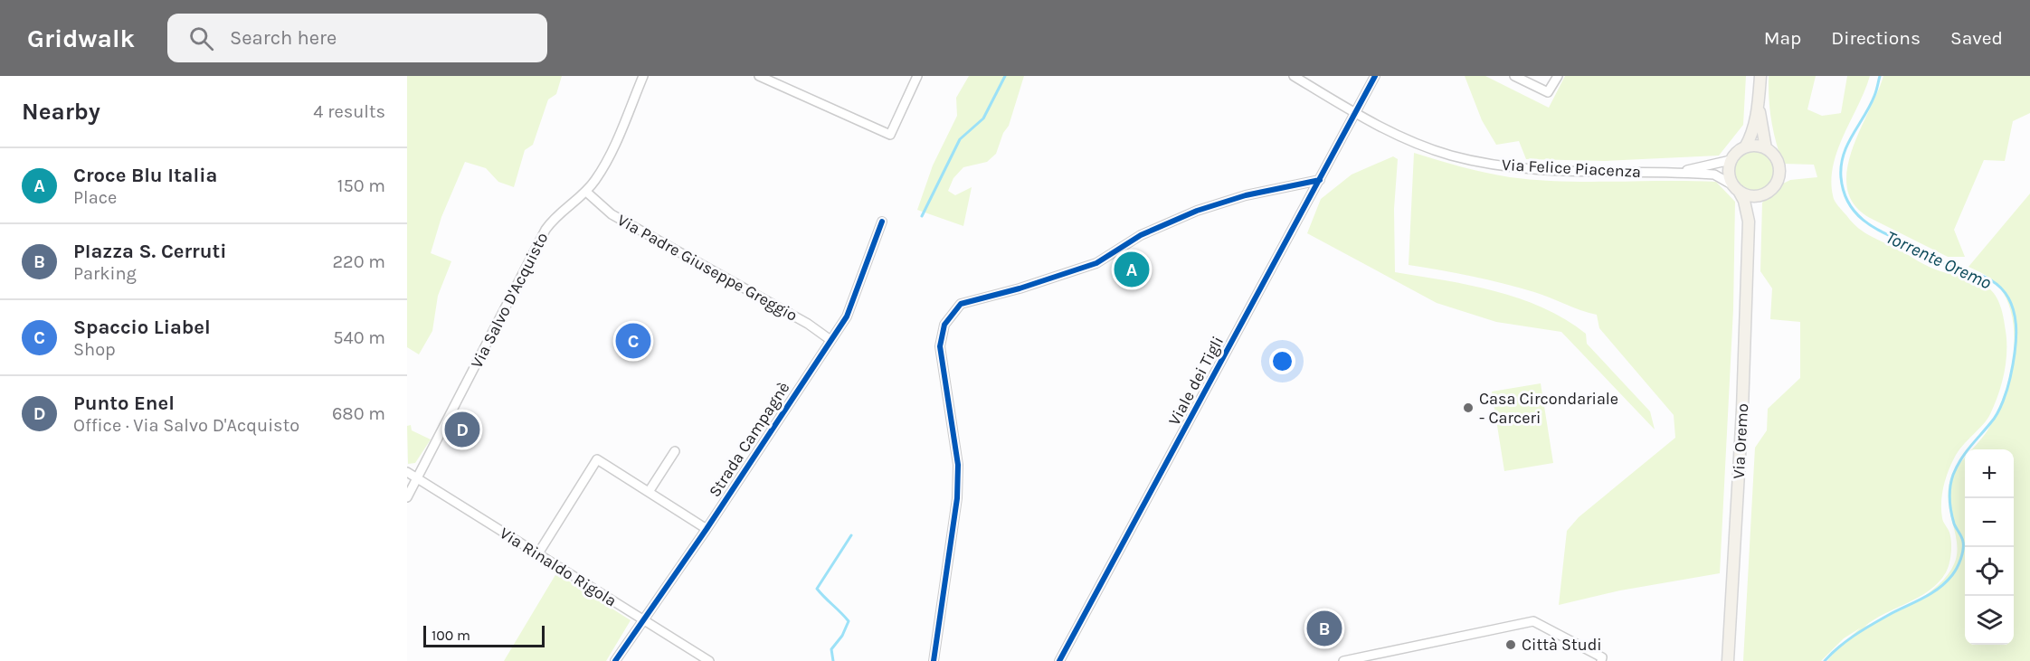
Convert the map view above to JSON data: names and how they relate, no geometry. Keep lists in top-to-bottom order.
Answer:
{
  "streets": {
    "main road": ["Via Oremo"],
    "street": [
      "Via Felice Piacenza",
      "Via Padre Giuseppe Greggio",
      "Via Salvo D'Acquisto",
      "Viale dei Tigli",
      "Strada Campagnè",
      "Via Rinaldo Rigola"
    ]
  },
  "crossings": [
    ["Via Felice Piacenza", "Viale dei Tigli"],
    ["Via Felice Piacenza", "Via Oremo"],
    ["Via Padre Giuseppe Greggio", "Via Salvo D'Acquisto"],
    ["Via Padre Giuseppe Greggio", "Strada Campagnè"],
    ["Via Salvo D'Acquisto", "Via Rinaldo Rigola"],
    ["Strada Campagnè", "Via Rinaldo Rigola"]
  ],
  "water": ["Torrente Oremo"],
  "places": ["Casa Circondariale - Carceri", "Città Studi"],
  "scale_bar": "100 m",
  "page": {
    "header": "Gridwalk",
    "search": "Search here",
    "nav": ["Map", "Directions", "Saved"],
    "heading": ["Nearby", "4 results"],
    "list": [
      {
        "mark": "A",
        "name": "Croce Blu Italia",
        "note": "Place",
        "value": "150 m"
      },
      {
        "mark": "B",
        "name": "PIazza S. Cerruti",
        "note": "Parking",
        "value": "220 m"
      },
      {
        "mark": "C",
        "name": "Spaccio Liabel",
        "note": "Shop",
        "value": "540 m"
      },
      {
        "mark": "D",
        "name": "Punto Enel",
        "note": "Office · Via Salvo D'Acquisto",
        "value": "680 m"
      }
    ],
    "pins": [
      "A",
      "C",
      "D",
      "B"
    ],
    "map_buttons": ["+", "−"],
    "scale": "100 m"
  }
}
